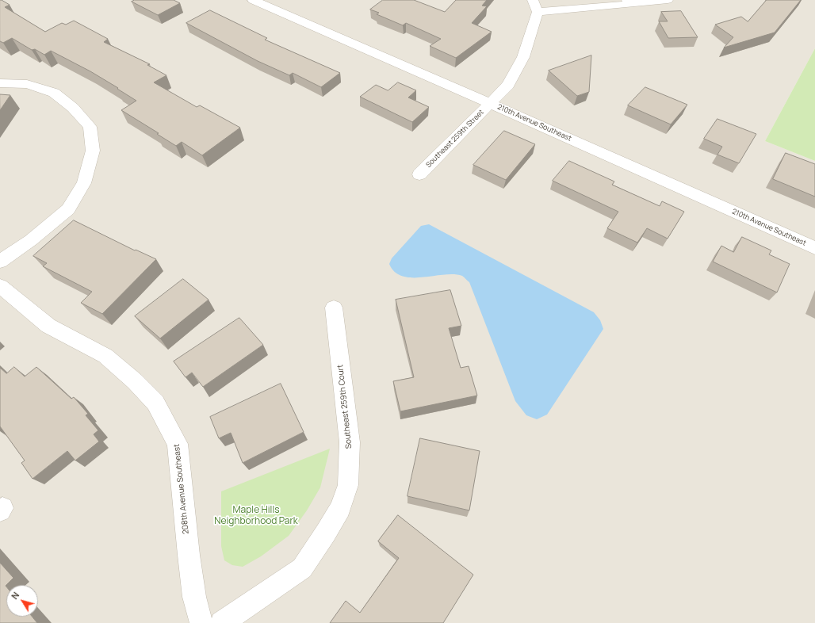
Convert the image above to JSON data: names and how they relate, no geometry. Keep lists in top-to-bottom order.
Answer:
{
  "streets": {
    "street": [
      "210th Avenue Southeast",
      "Southeast 259th Street",
      "Southeast 259th Court",
      "208th Avenue Southeast"
    ]
  },
  "crossings": [
    ["210th Avenue Southeast", "Southeast 259th Street"]
  ],
  "parks": ["Maple Hills Neighborhood Park"],
  "north": "top left"
}
